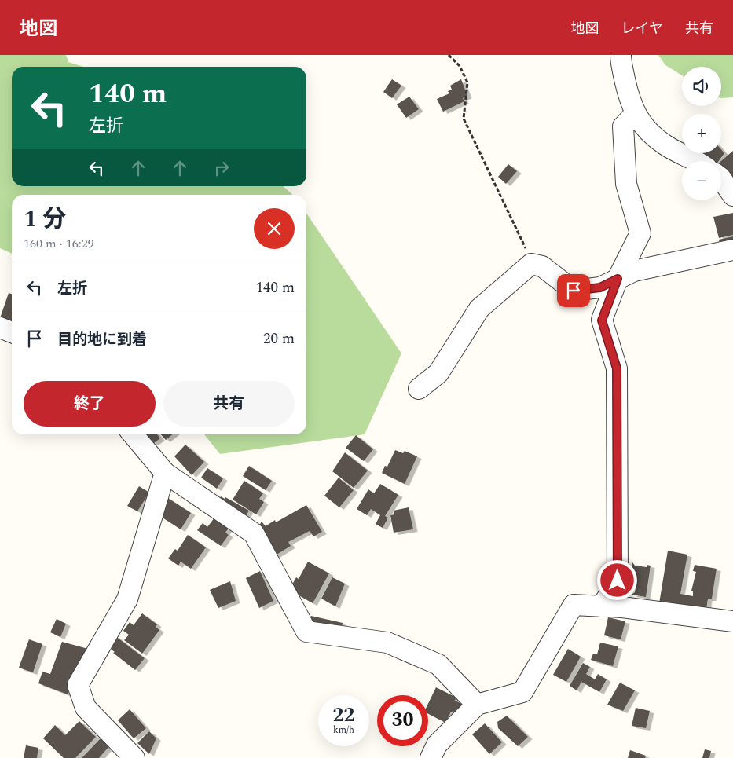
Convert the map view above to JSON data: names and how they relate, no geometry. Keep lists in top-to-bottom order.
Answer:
{
  "page": {
    "header": "地図",
    "nav": ["地図", "レイヤ", "共有"],
    "map_buttons": ["+", "−"],
    "turn": ["140 m", "左折"],
    "heading": ["1 分", "160 m · 16:29"],
    "list": [
      {
        "name": "左折",
        "value": "140 m"
      },
      {
        "name": "目的地に到着",
        "value": "20 m"
      }
    ],
    "buttons": ["終了", "共有"],
    "speed": "22 km/h",
    "limit": "30"
  }
}
